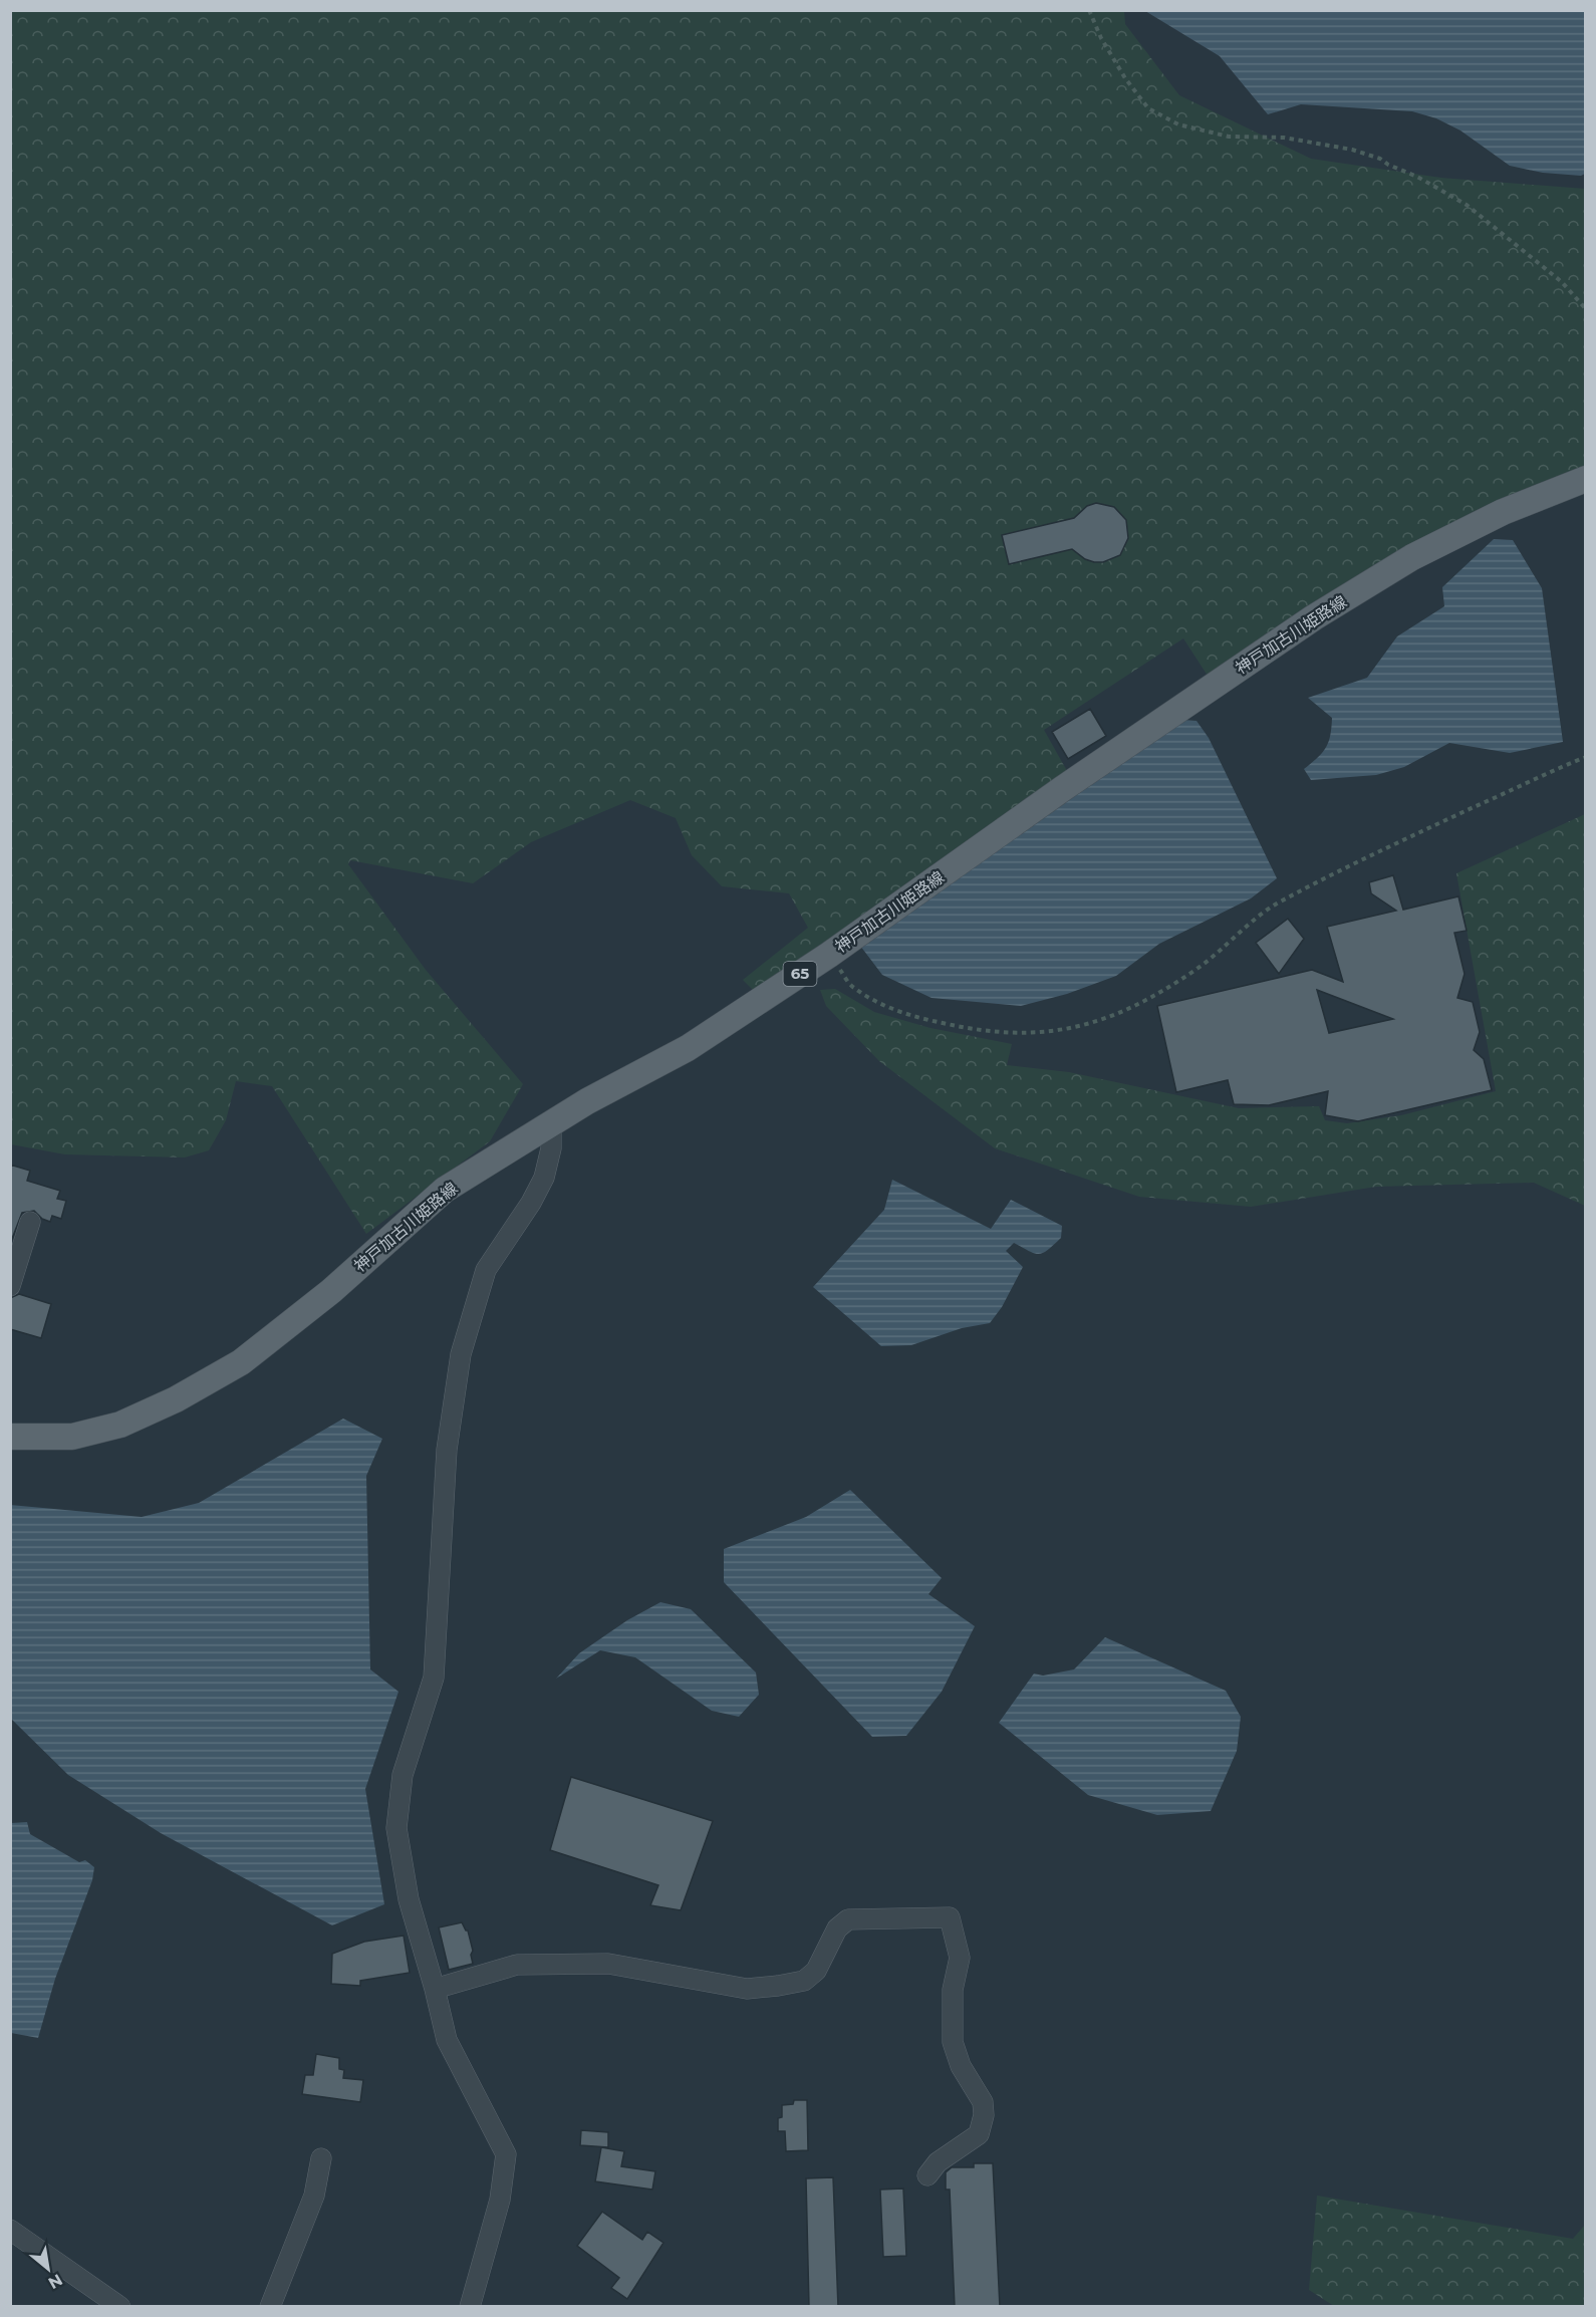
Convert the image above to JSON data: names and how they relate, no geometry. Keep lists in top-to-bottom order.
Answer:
{
  "streets": {
    "main road": ["神戸加古川姫路線", "65"]
  },
  "north": "bottom right"
}
